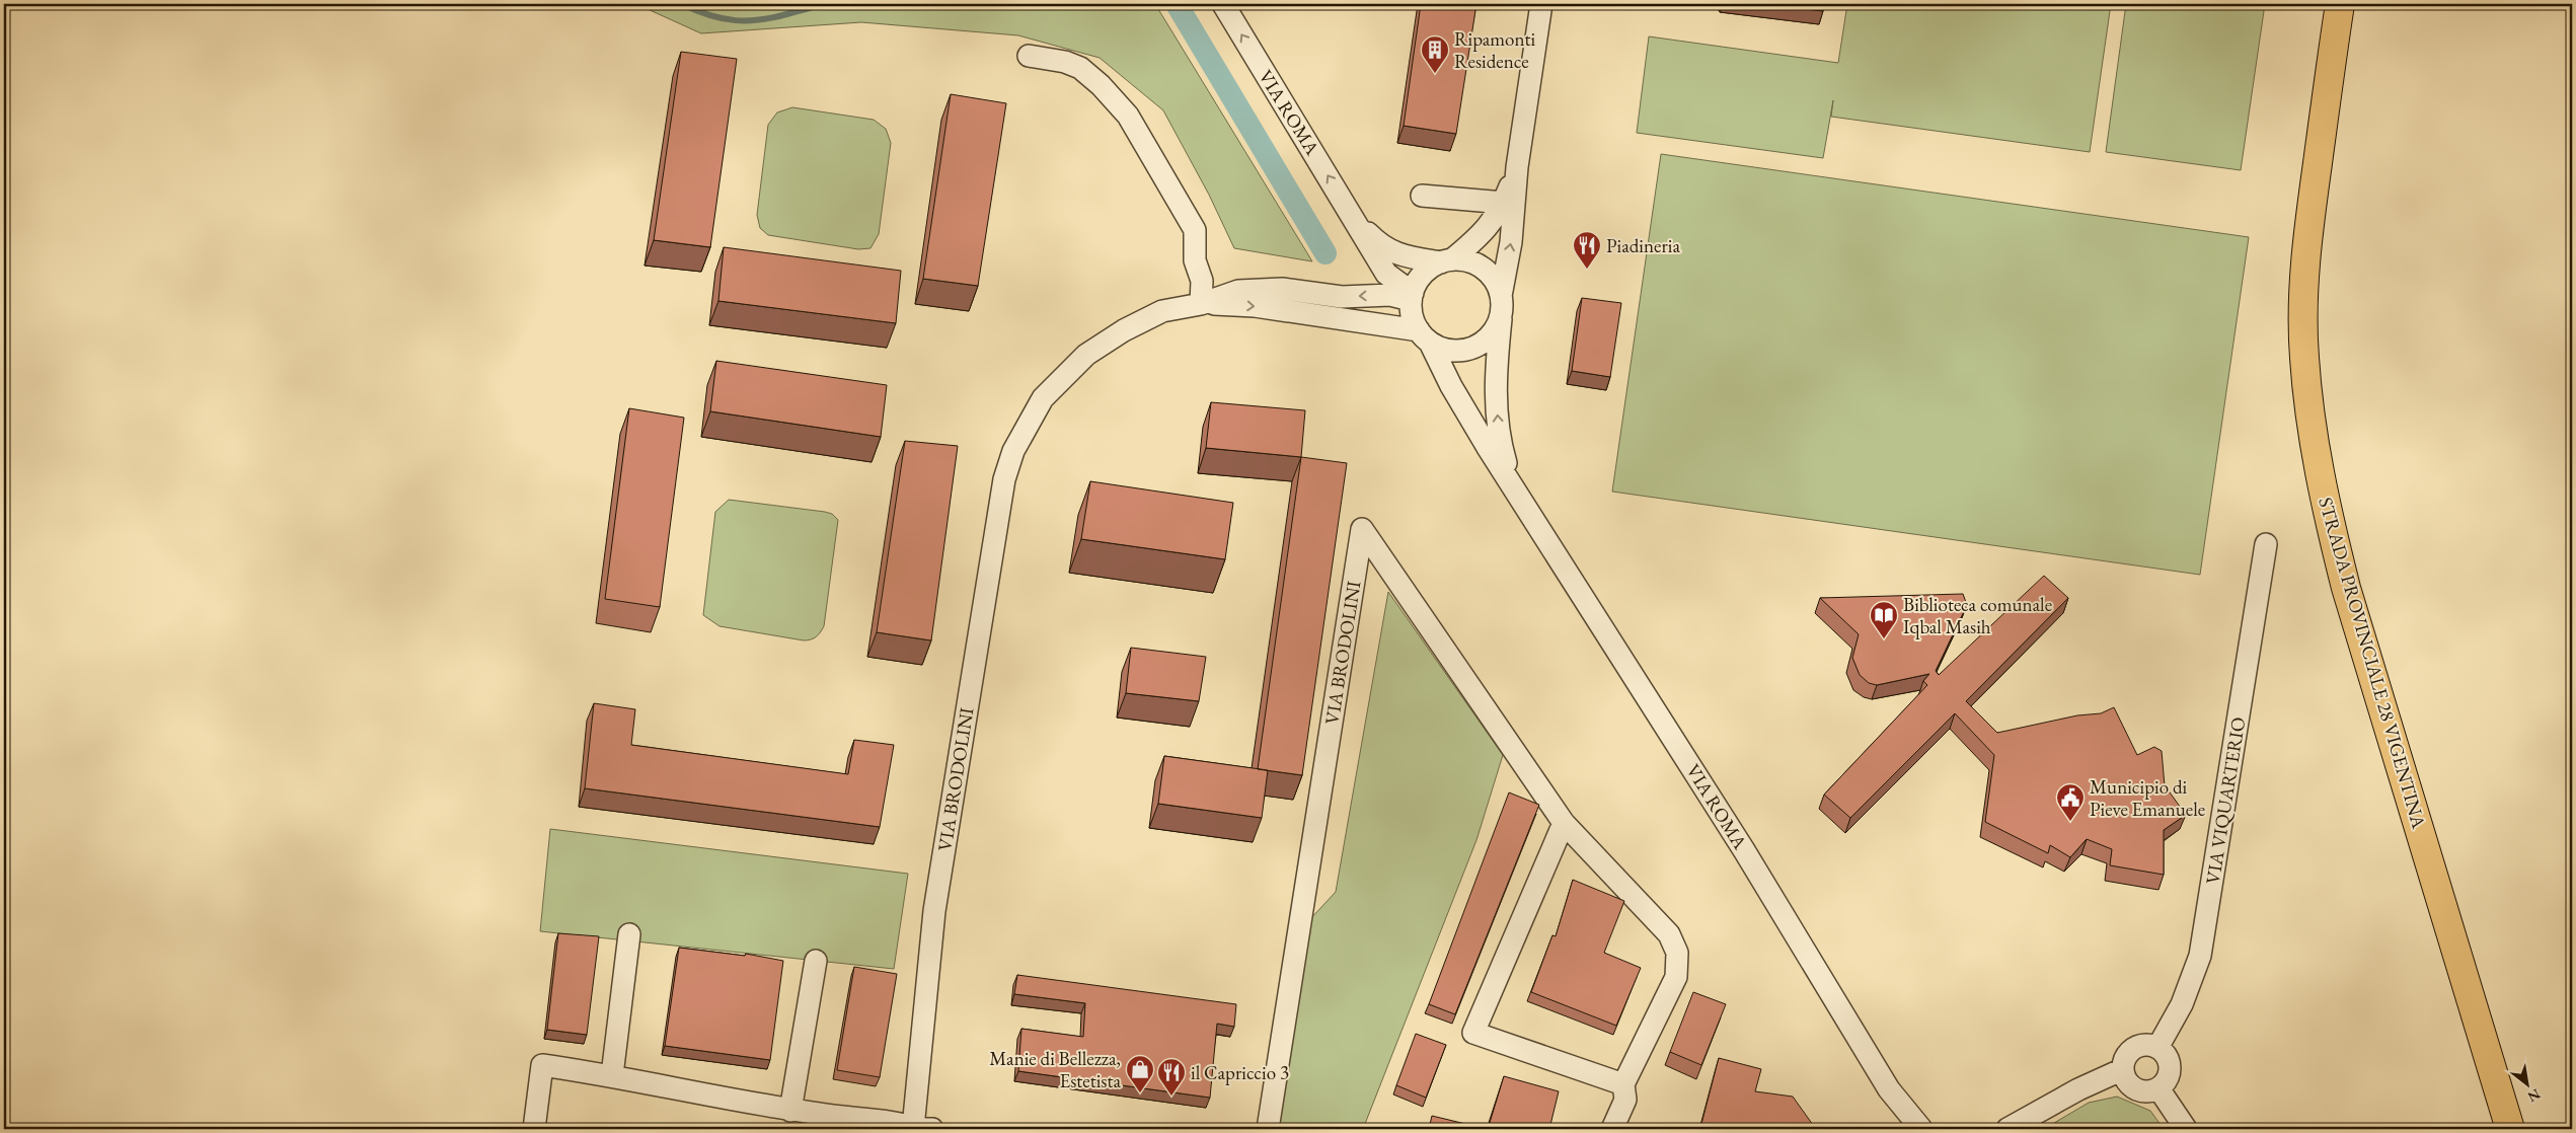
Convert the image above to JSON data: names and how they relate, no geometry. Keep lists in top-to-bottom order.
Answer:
{
  "streets": {
    "main road": ["STRADA PROVINCIALE 28 VIGENTINA"],
    "street": ["VIA ROMA", "VIA BRODOLINI", "VIA VIQUARTERIO"]
  },
  "crossings": [
    ["VIA ROMA", "VIA BRODOLINI"]
  ],
  "places": {
    "building": ["Ripamonti Residence"],
    "restaurant": ["Piadineria", "il Capriccio 3"],
    "library": ["Biblioteca comunale Iqbal Masih"],
    "public building": ["Municipio di Pieve Emanuele"],
    "shop": ["Manie di Bellezza, Estetista"]
  },
  "north": "bottom right"
}
